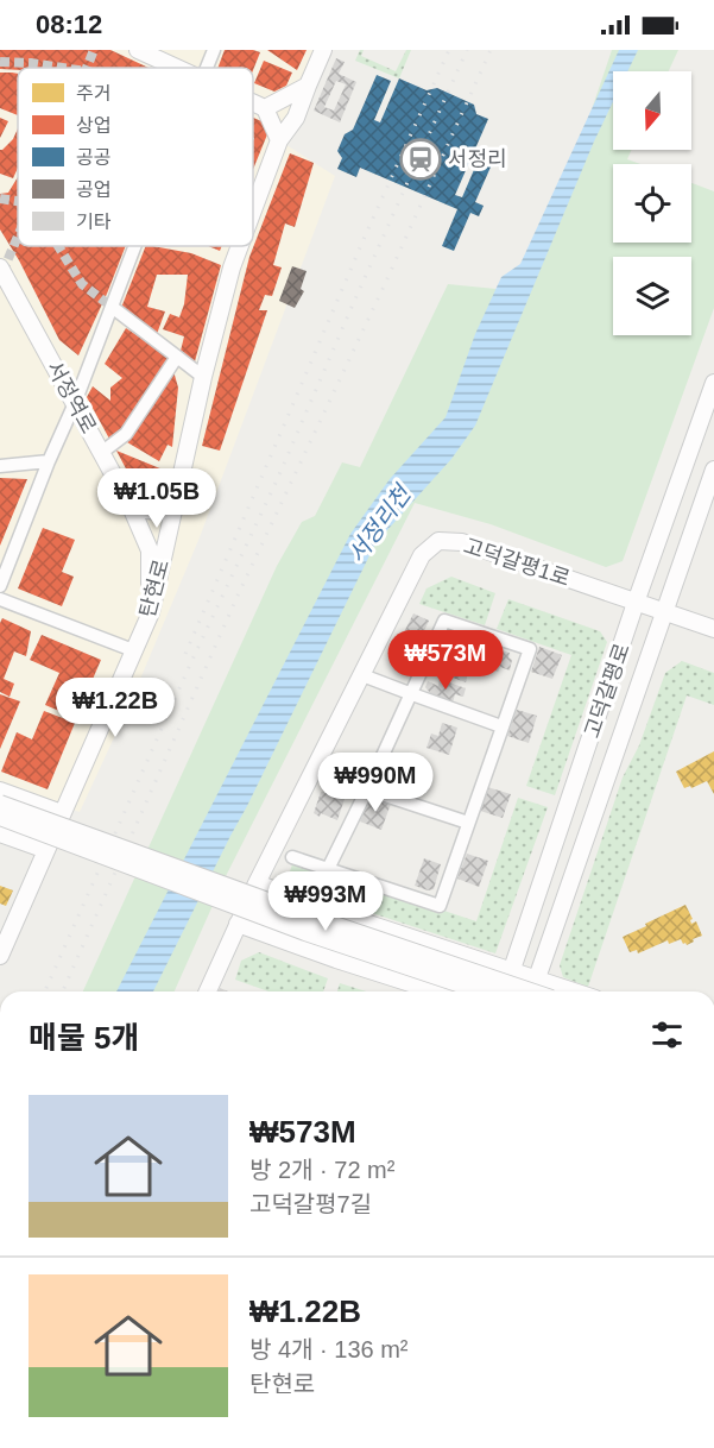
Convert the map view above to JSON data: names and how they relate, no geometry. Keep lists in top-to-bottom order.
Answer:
{
  "streets": {
    "street": [
      "서정역로",
      "고덕갈평1로",
      "탄현로",
      "고덕갈평로"
    ]
  },
  "crossings": [
    ["서정역로", "탄현로"],
    ["고덕갈평1로", "고덕갈평로"]
  ],
  "water": ["서정리천"],
  "places": {
    "station": ["서정리"]
  },
  "legend": [
    "주거",
    "상업",
    "공공",
    "공업",
    "기타"
  ],
  "north": "bottom",
  "page": {
    "status": "08:12",
    "price": [
      "₩1.05B",
      "₩573M",
      "₩1.22B",
      "₩990M",
      "₩993M"
    ],
    "heading": "매물 5개",
    "list": [
      {
        "name": "₩573M",
        "note": "방 2개 · 72 m² · 고덕갈평7길"
      },
      {
        "name": "₩1.22B",
        "note": "방 4개 · 136 m² · 탄현로"
      }
    ]
  }
}
